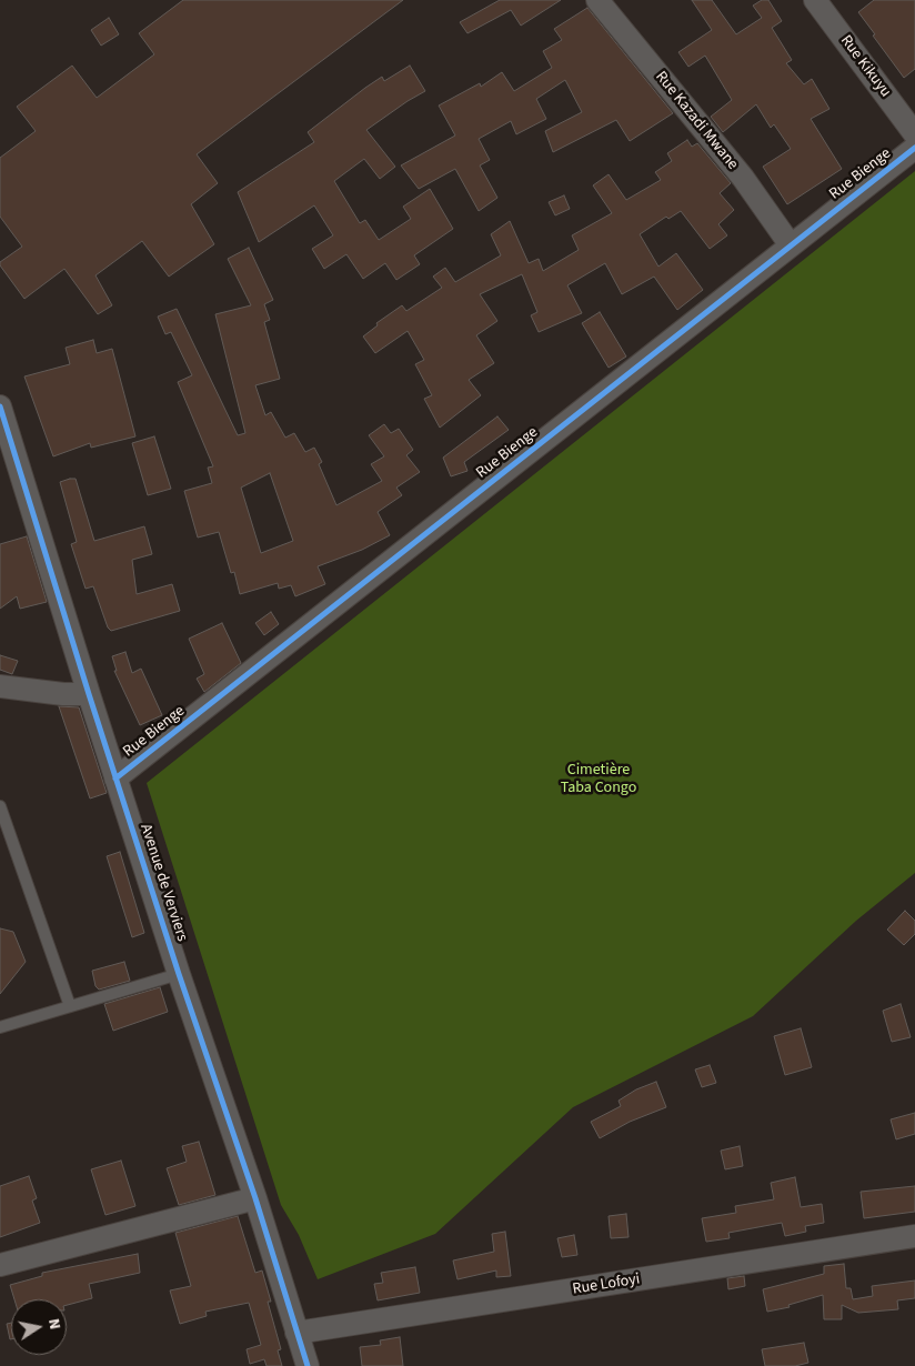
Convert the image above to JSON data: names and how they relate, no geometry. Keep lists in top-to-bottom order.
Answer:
{
  "streets": {
    "street": [
      "Rue Kikuyu",
      "Rue Kazadi Mwane",
      "Rue Bienge",
      "Avenue de Verviers",
      "Rue Lofoyi"
    ]
  },
  "crossings": [
    ["Rue Kazadi Mwane", "Rue Bienge"],
    ["Rue Bienge", "Avenue de Verviers"],
    ["Avenue de Verviers", "Rue Lofoyi"]
  ],
  "parks": ["Cimetière Taba Congo"],
  "north": "right"
}
